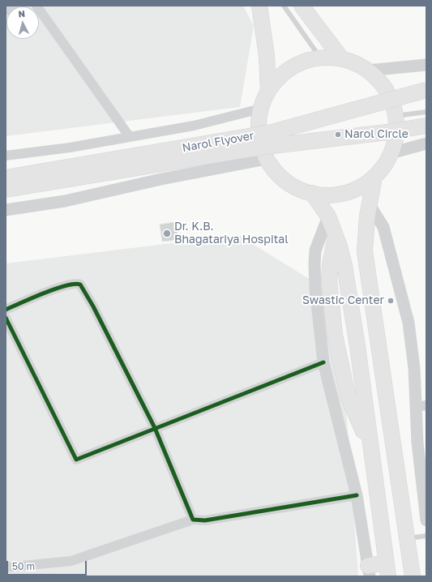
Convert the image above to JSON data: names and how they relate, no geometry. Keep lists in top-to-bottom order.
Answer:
{
  "streets": {
    "main road": ["Narol Flyover"]
  },
  "places": ["Narol Circle", "Dr. K.B. Bhagatariya Hospital", "Swastic Center"],
  "scale_bar": "50 m",
  "north": "top"
}
